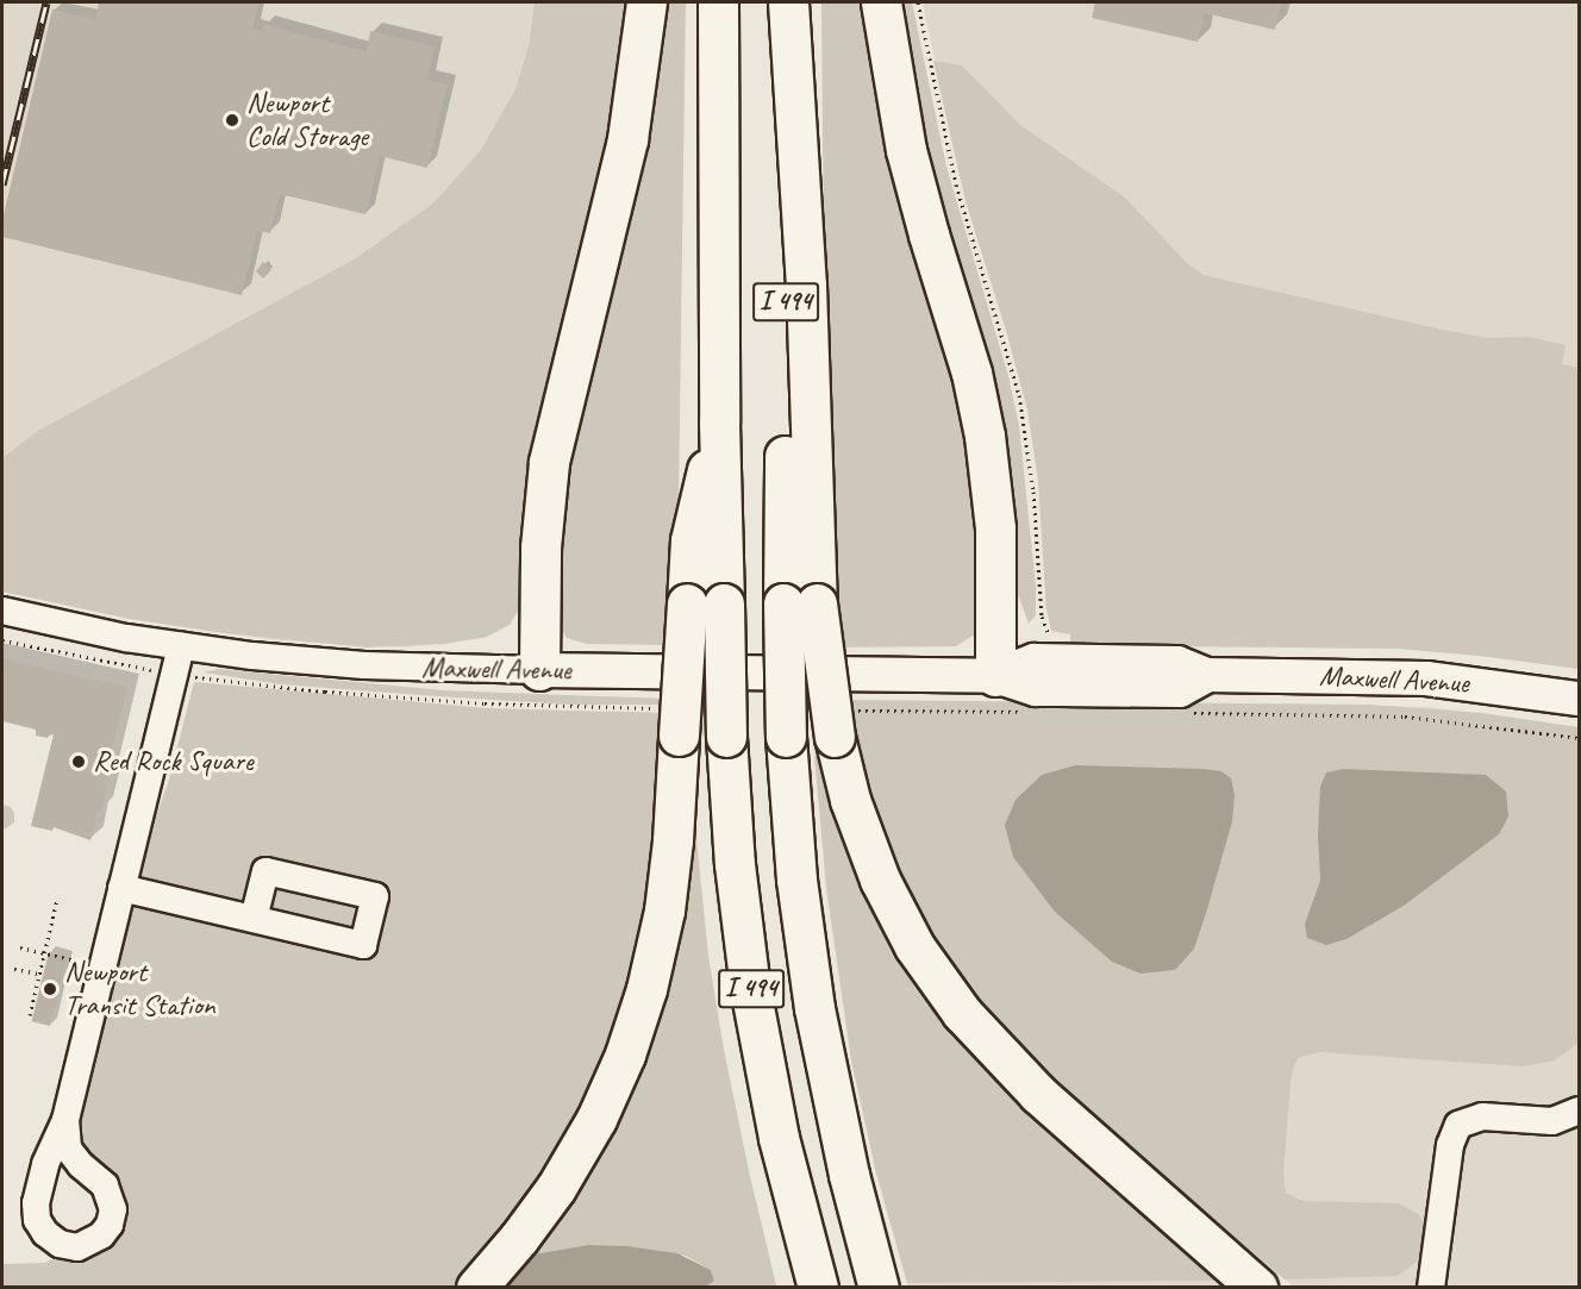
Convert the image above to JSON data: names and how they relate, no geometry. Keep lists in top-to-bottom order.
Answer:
{
  "streets": {
    "highway": ["I 494"],
    "main road": ["Maxwell Avenue"]
  },
  "places": ["Newport Cold Storage", "Red Rock Square", "Newport Transit Station"]
}
